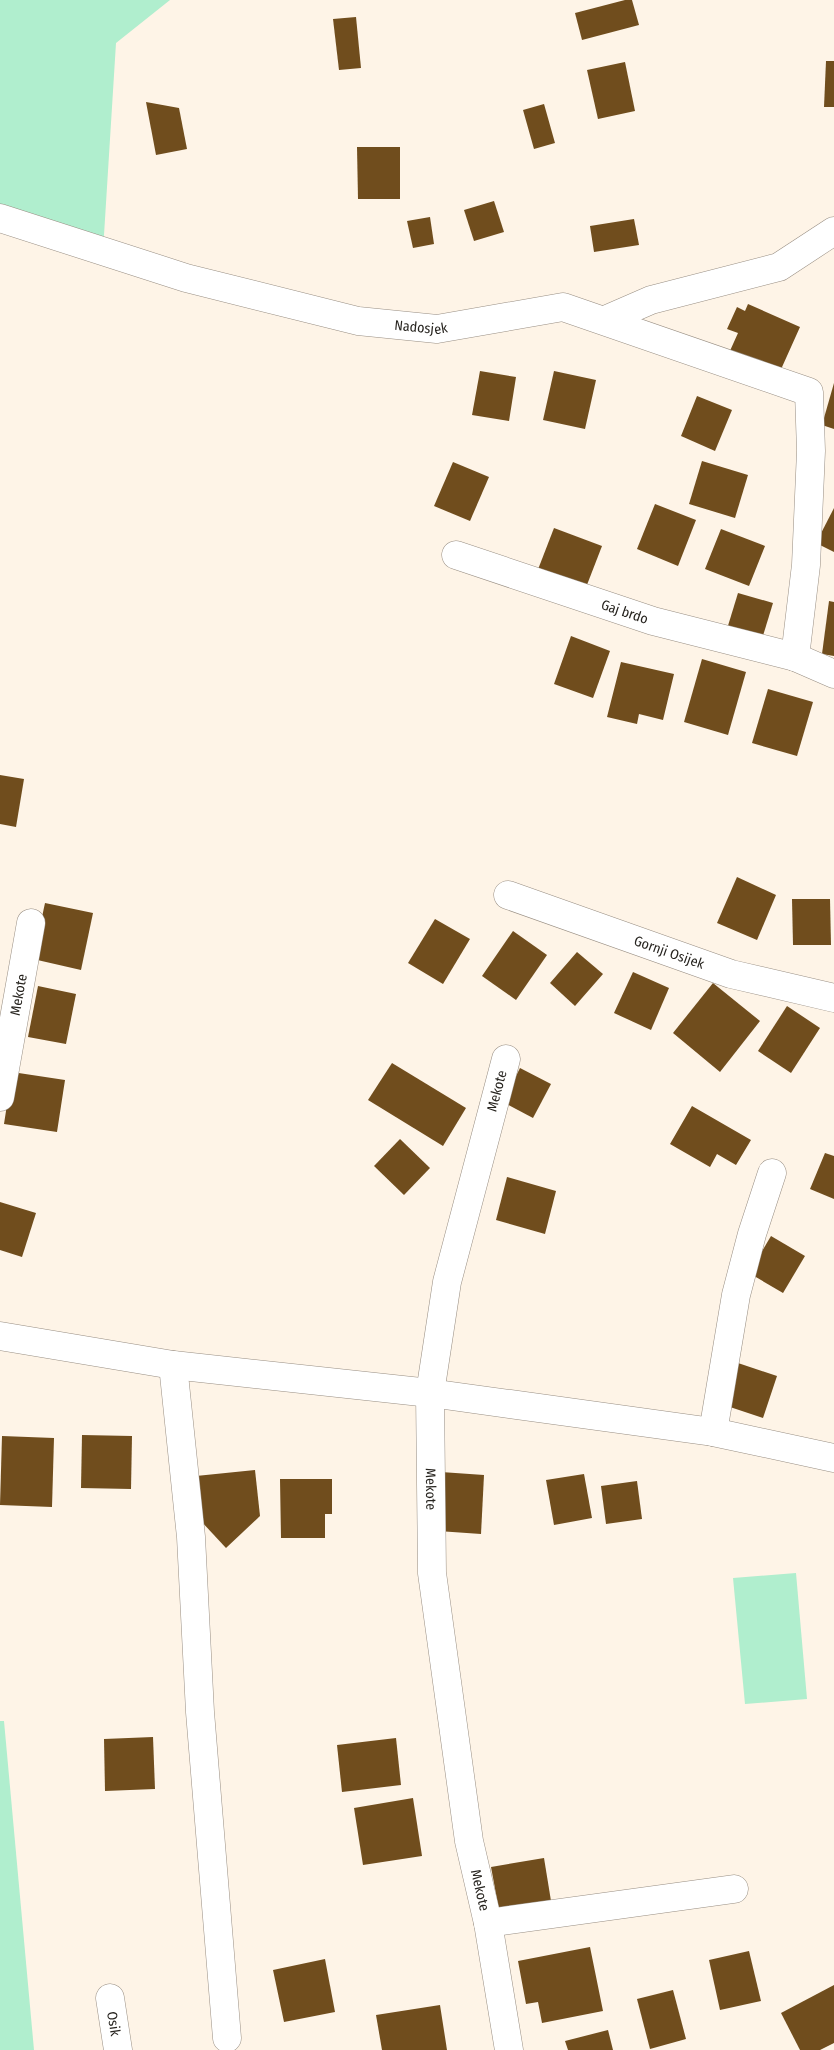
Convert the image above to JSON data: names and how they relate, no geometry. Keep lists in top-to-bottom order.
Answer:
{
  "streets": {
    "street": [
      "Nadosjek",
      "Gaj brdo",
      "Gornji Osijek",
      "Mekote",
      "Osik"
    ]
  }
}
